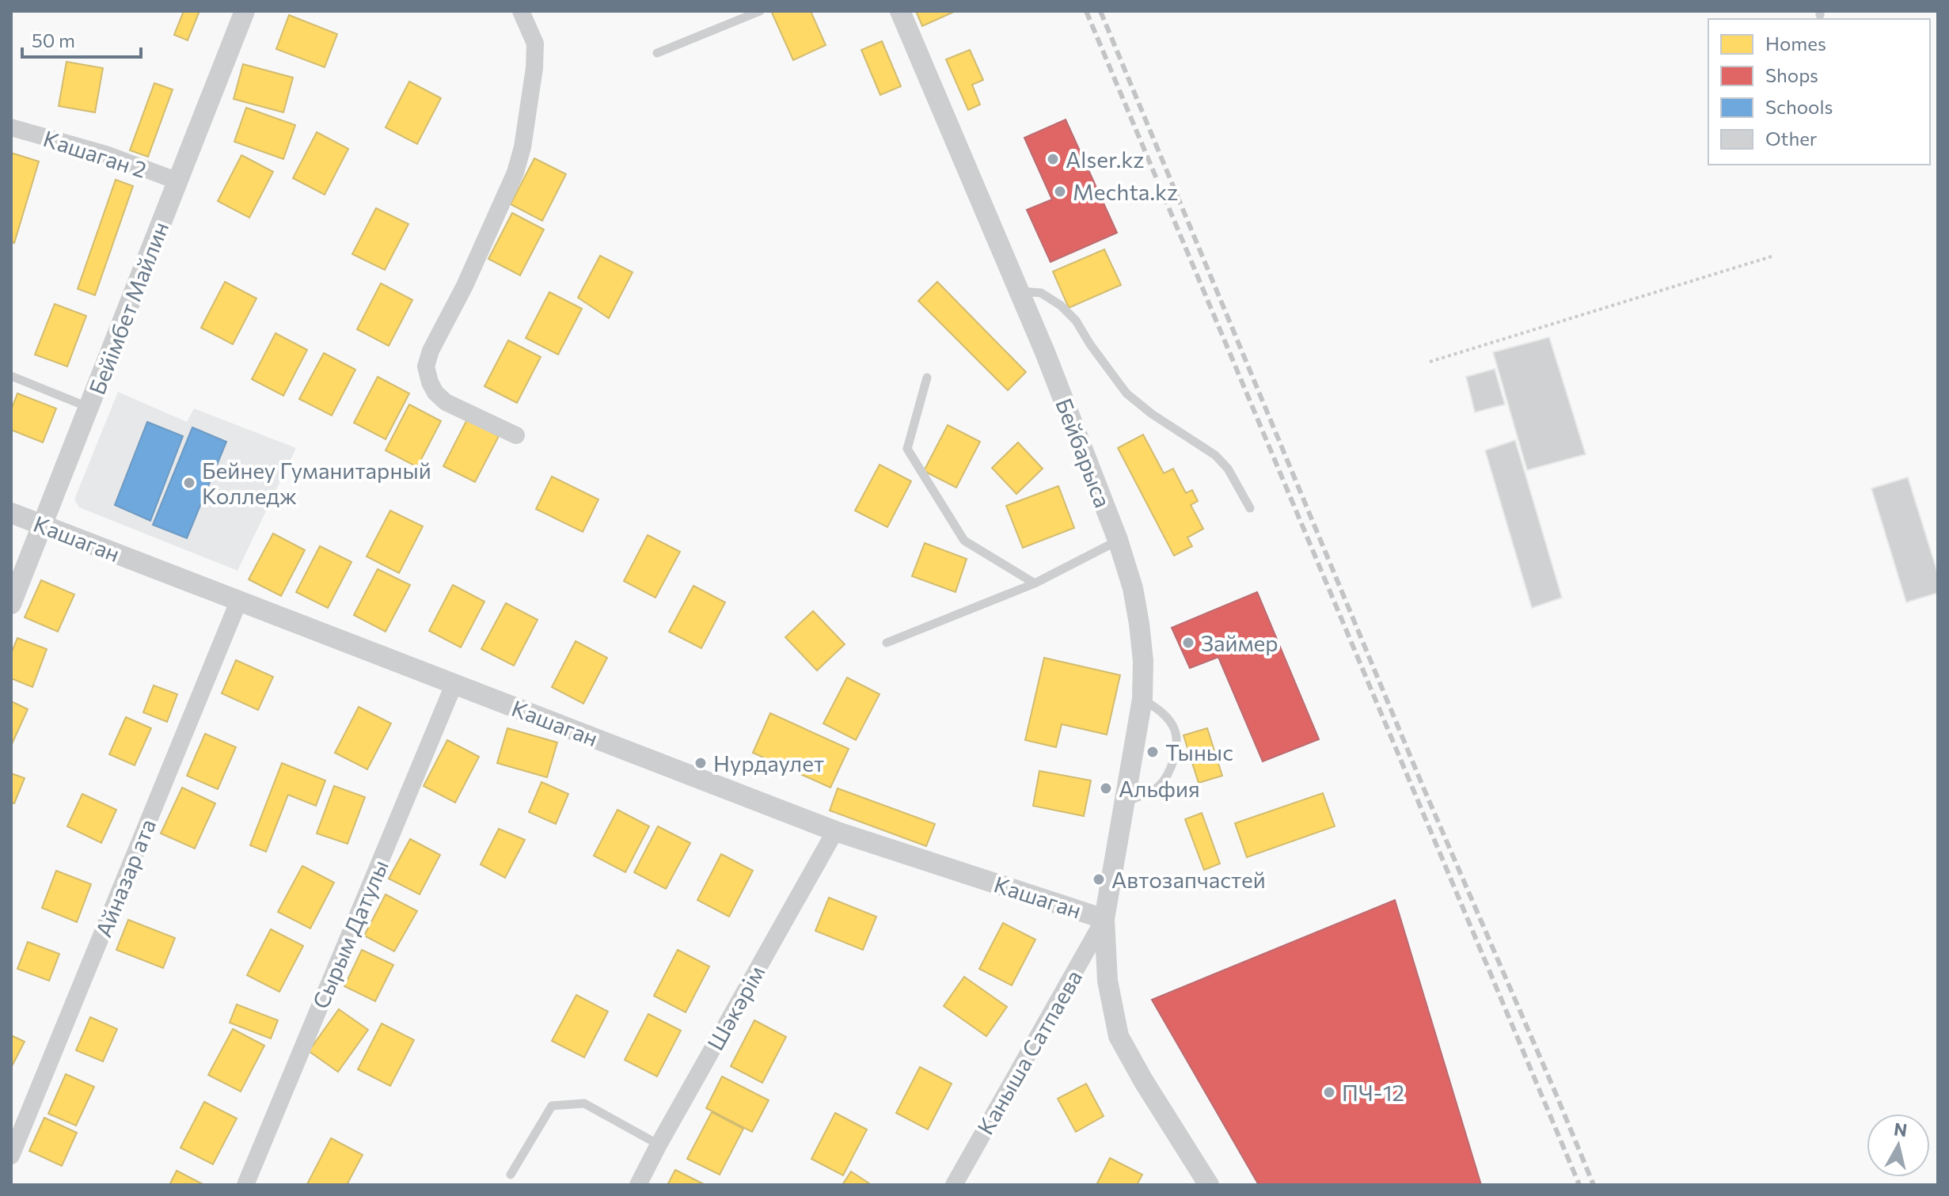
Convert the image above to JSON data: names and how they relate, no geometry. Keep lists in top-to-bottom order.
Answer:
{
  "streets": {
    "street": [
      "Кашаган 2",
      "Бейімбет Майлин",
      "Бейбарыса",
      "Кашаган",
      "Айназар ата",
      "Сырым Датулы",
      "Шәкәрім",
      "Каныша Сатпаева"
    ]
  },
  "crossings": [
    ["Кашаган 2", "Бейімбет Майлин"],
    ["Бейімбет Майлин", "Кашаган"],
    ["Бейбарыса", "Кашаган"],
    ["Бейбарыса", "Каныша Сатпаева"],
    ["Кашаган", "Айназар ата"],
    ["Кашаган", "Сырым Датулы"],
    ["Кашаган", "Шәкәрім"],
    ["Кашаган", "Каныша Сатпаева"]
  ],
  "places": [
    "Alser.kz",
    "Mechta.kz",
    "Бейнеу Гуманитарный Колледж",
    "Займер",
    "Тыныс",
    "Нурдаулет",
    "Альфия",
    "Автозапчастей",
    "ПЧ-12"
  ],
  "legend": [
    "Homes",
    "Shops",
    "Schools",
    "Other"
  ],
  "scale_bar": "50 m",
  "north": "top"
}
